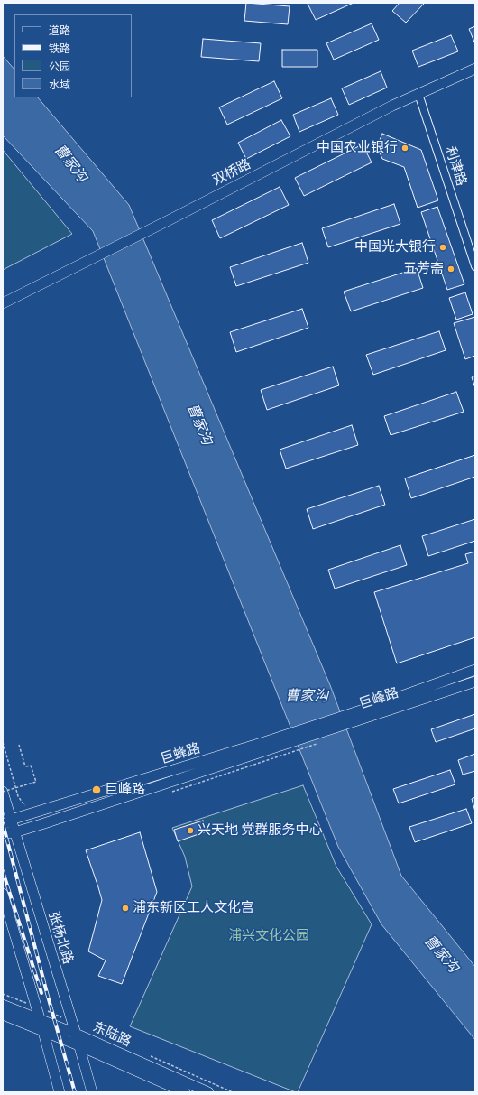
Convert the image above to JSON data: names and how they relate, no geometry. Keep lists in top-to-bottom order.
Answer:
{
  "streets": {
    "main road": [
      "双桥路",
      "巨峰路",
      "巨蜂路",
      "张杨北路",
      "东陆路"
    ],
    "street": ["利津路"]
  },
  "crossings": [
    ["利津路", "双桥路"],
    ["巨峰路", "巨蜂路"],
    ["巨峰路", "张杨北路"],
    ["巨蜂路", "张杨北路"],
    ["张杨北路", "东陆路"]
  ],
  "water": ["曹家沟"],
  "parks": ["浦兴文化公园"],
  "places": [
    "中国农业银行",
    "中国光大银行",
    "五芳斋",
    "巨峰路",
    "兴天地 党群服务中心",
    "浦东新区工人文化宫"
  ],
  "legend": [
    "道路",
    "铁路",
    "公园",
    "水域"
  ]
}
